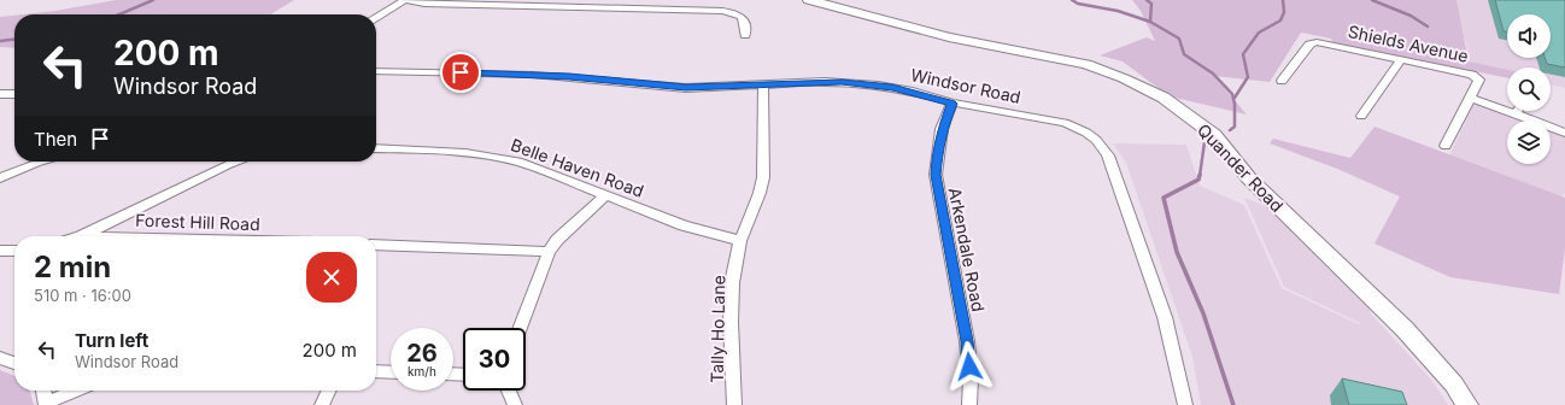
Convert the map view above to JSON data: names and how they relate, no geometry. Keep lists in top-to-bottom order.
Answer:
{
  "streets": {
    "street": [
      "Shields Avenue",
      "Windsor Road",
      "Belle Haven Road",
      "Quander Road",
      "Arkendale Road",
      "Tally Ho Lane"
    ]
  },
  "crossings": [
    ["Windsor Road", "Arkendale Road"],
    ["Windsor Road", "Tally Ho Lane"],
    ["Belle Haven Road", "Tally Ho Lane"]
  ],
  "page": {
    "turn": ["200 m", "Windsor Road"],
    "then": "Then",
    "heading": ["2 min", "510 m · 16:00"],
    "list": [
      {
        "name": "Turn left",
        "note": "Windsor Road",
        "value": "200 m"
      }
    ],
    "speed": "26 km/h",
    "limit": "30"
  }
}
